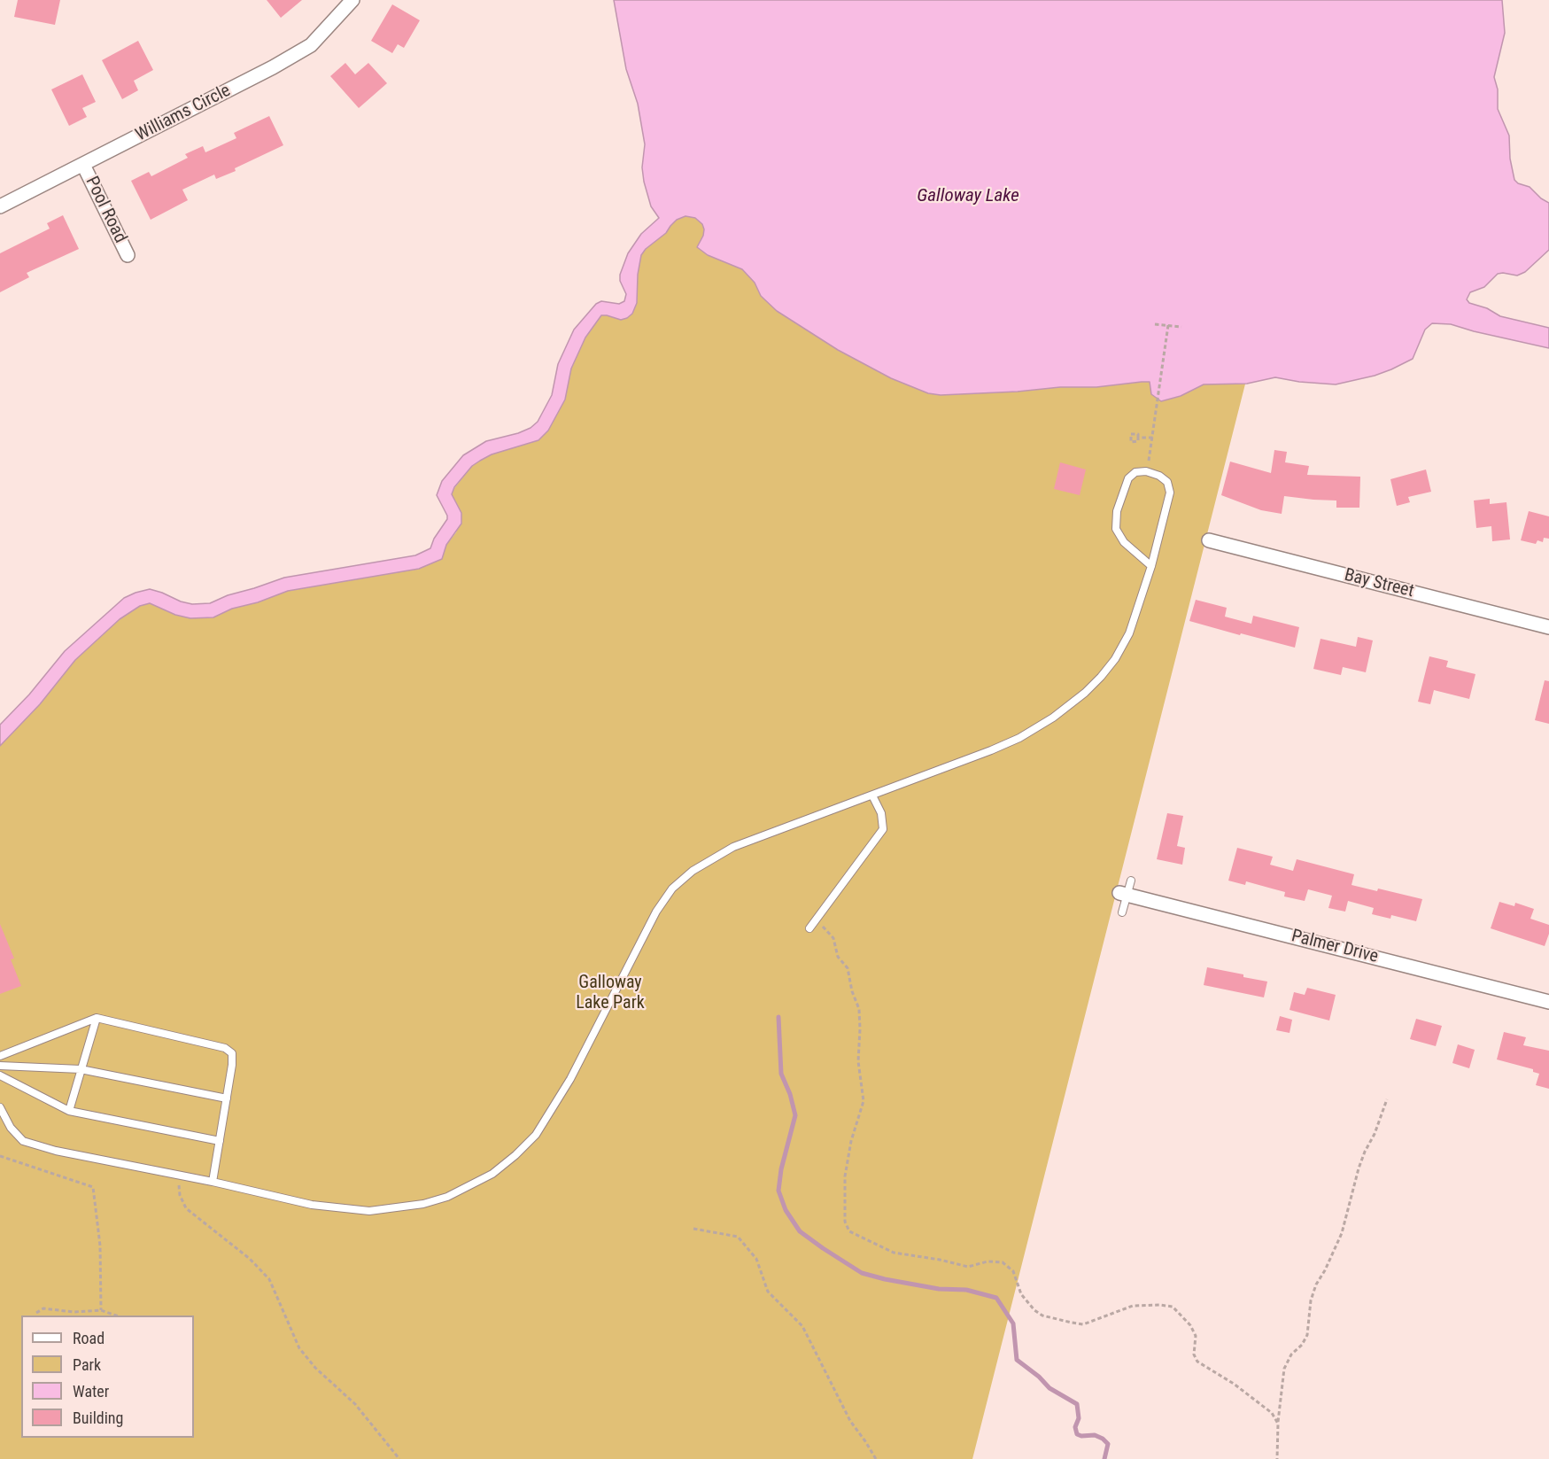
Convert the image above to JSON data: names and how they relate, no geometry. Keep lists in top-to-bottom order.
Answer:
{
  "streets": {
    "street": [
      "Williams Circle",
      "Pool Road",
      "Bay Street",
      "Palmer Drive"
    ]
  },
  "crossings": [
    ["Williams Circle", "Pool Road"]
  ],
  "water": ["Galloway Lake"],
  "parks": ["Galloway Lake Park"],
  "legend": [
    "Road",
    "Park",
    "Water",
    "Building"
  ]
}
